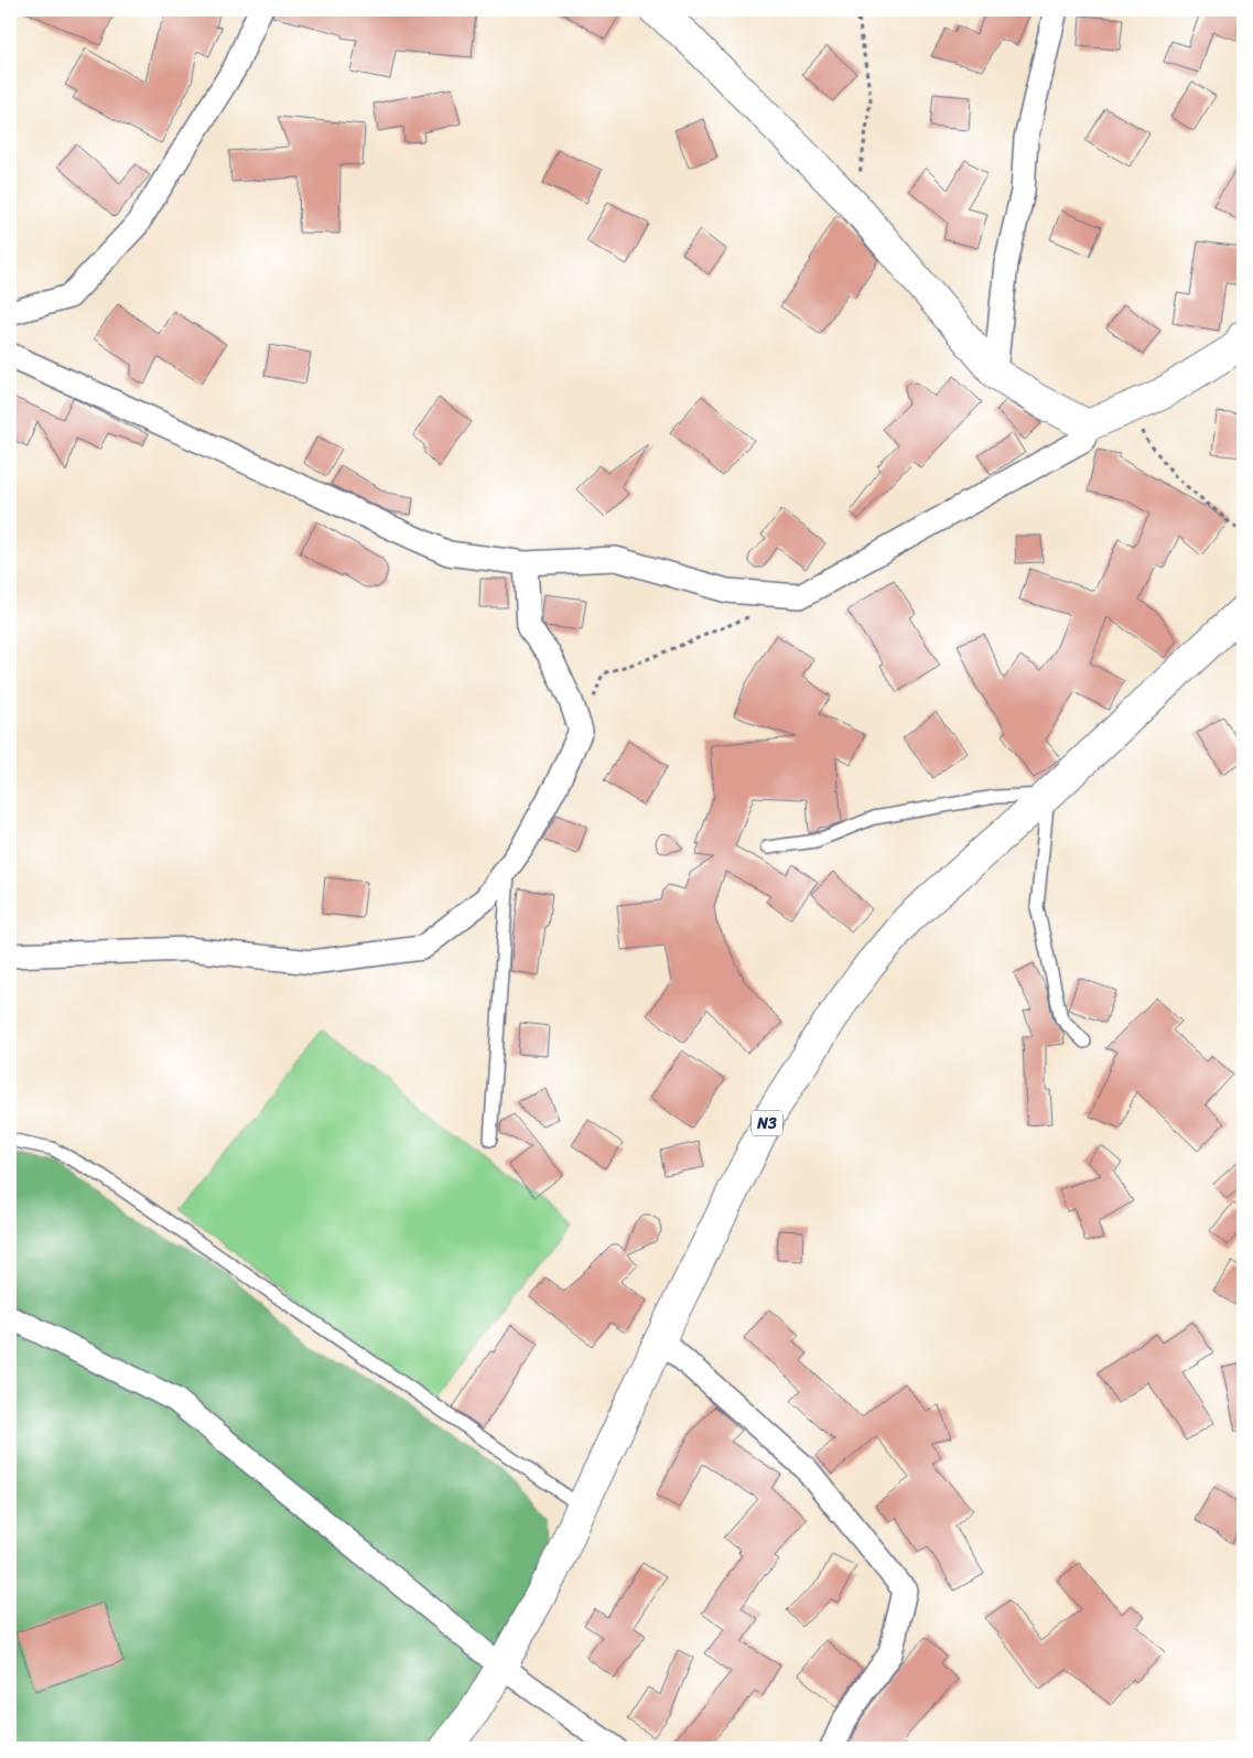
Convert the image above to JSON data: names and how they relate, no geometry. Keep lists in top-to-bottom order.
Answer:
{
  "streets": {
    "main road": ["N3"]
  }
}
